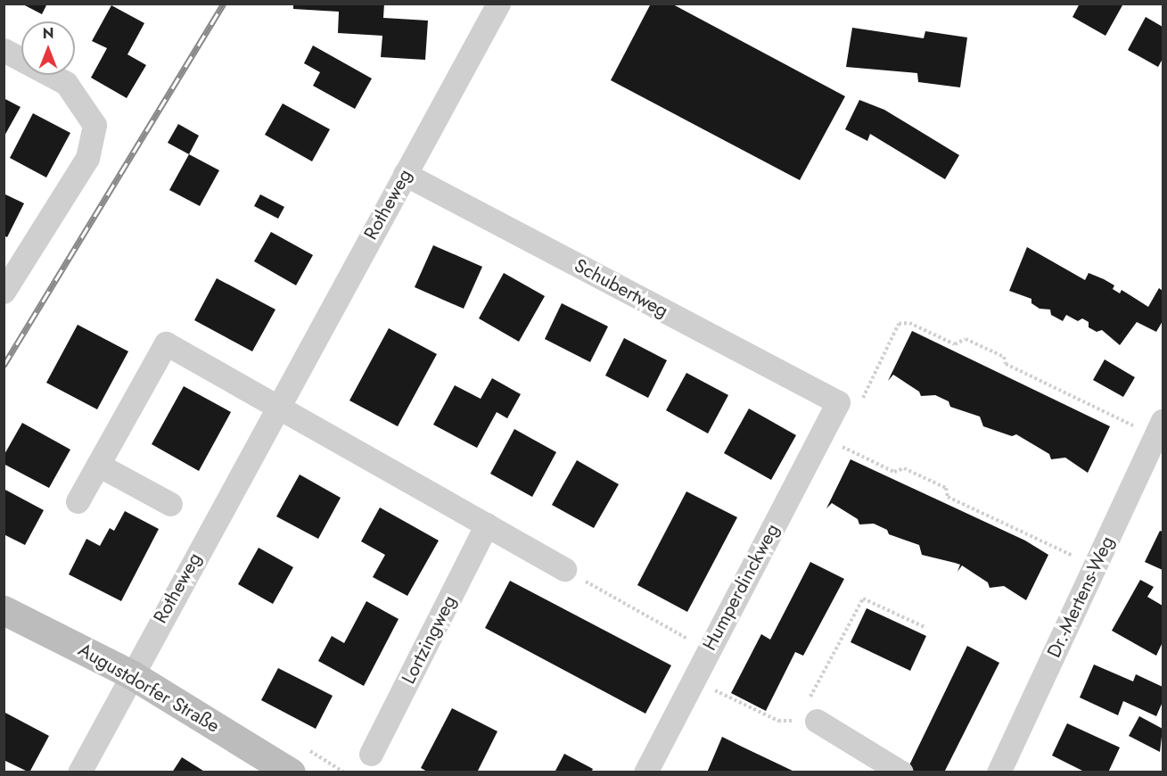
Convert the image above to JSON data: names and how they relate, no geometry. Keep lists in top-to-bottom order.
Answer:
{
  "streets": {
    "street": [
      "Rotheweg",
      "Schubertweg",
      "Humperdinckweg",
      "Dr.-Mertens-Weg",
      "Lortzingweg",
      "Augustdorfer Straße"
    ]
  },
  "crossings": [
    ["Rotheweg", "Schubertweg"],
    ["Rotheweg", "Augustdorfer Straße"],
    ["Schubertweg", "Humperdinckweg"]
  ],
  "north": "top"
}
